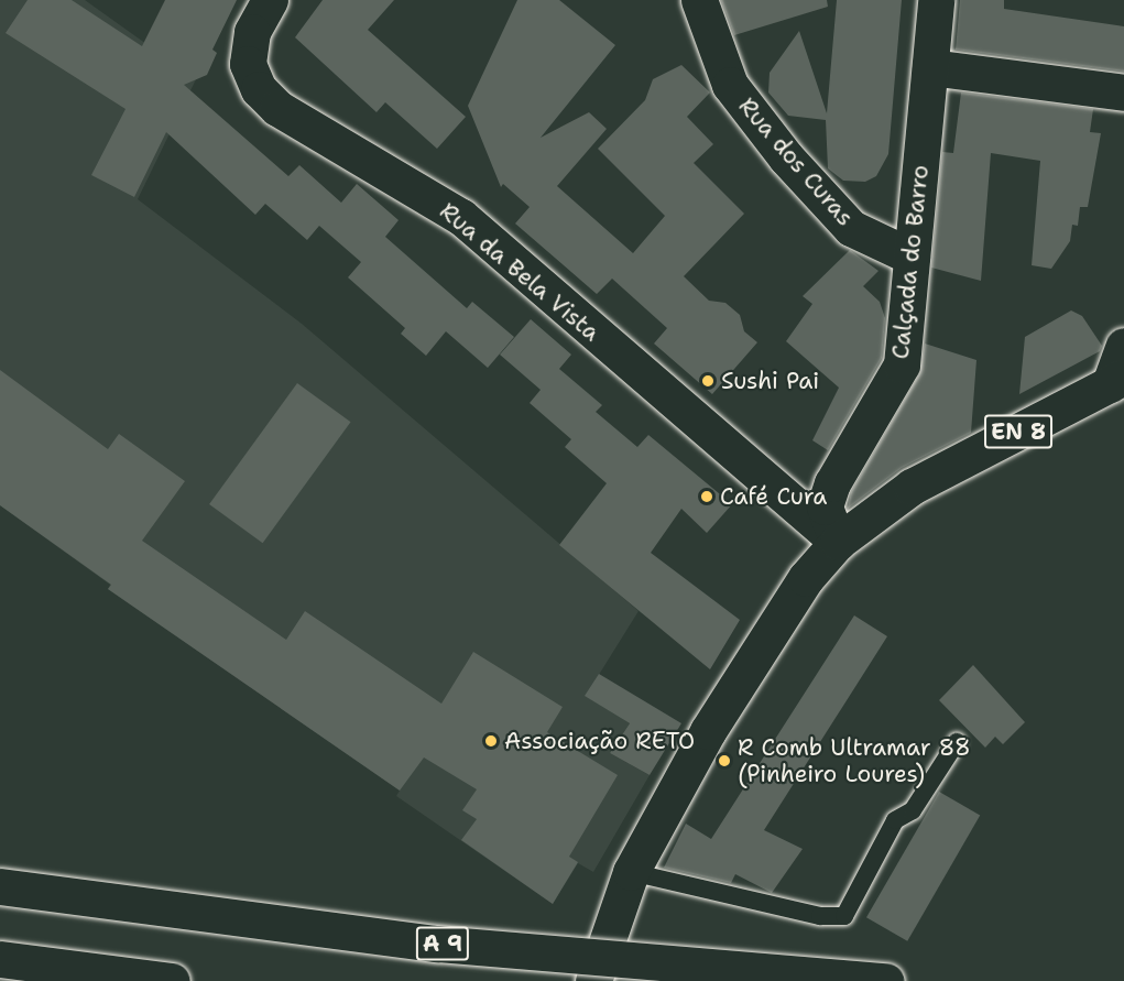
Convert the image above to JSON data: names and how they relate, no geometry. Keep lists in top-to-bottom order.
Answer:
{
  "streets": {
    "main road": [
      "Rua dos Curas",
      "Calçada do Barro",
      "Rua da Bela Vista",
      "EN 8",
      "A 9"
    ]
  },
  "crossings": [
    ["Rua dos Curas", "Calçada do Barro"],
    ["Calçada do Barro", "Rua da Bela Vista"],
    ["Calçada do Barro", "EN 8"],
    ["Rua da Bela Vista", "EN 8"]
  ],
  "places": [
    "Sushi Pai",
    "Café Cura",
    "Associação RETO",
    "R Comb Ultramar 88 (Pinheiro Loures)"
  ]
}
